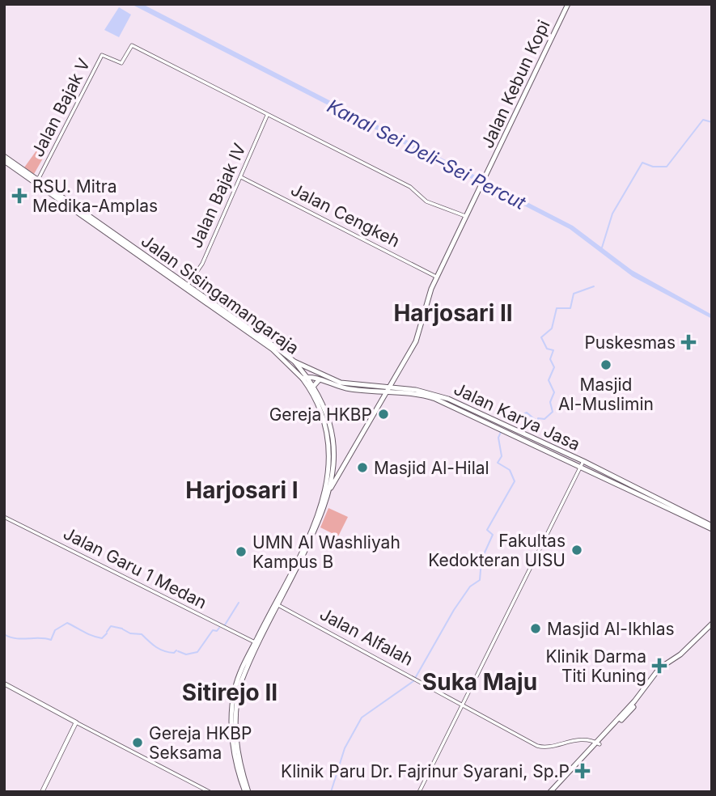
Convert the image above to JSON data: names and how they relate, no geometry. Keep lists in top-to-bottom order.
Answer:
{
  "streets": {
    "main road": ["Jalan Kebun Kopi", "Jalan Sisingamangaraja", "Jalan Karya Jasa"],
    "street": [
      "Jalan Bajak V",
      "Jalan Bajak IV",
      "Jalan Cengkeh",
      "Jalan Garu 1 Medan",
      "Jalan Alfalah"
    ]
  },
  "crossings": [
    ["Jalan Kebun Kopi", "Jalan Cengkeh"],
    ["Jalan Kebun Kopi", "Jalan Sisingamangaraja"],
    ["Jalan Kebun Kopi", "Jalan Karya Jasa"],
    ["Jalan Bajak V", "Jalan Bajak IV"],
    ["Jalan Bajak V", "Jalan Sisingamangaraja"],
    ["Jalan Bajak IV", "Jalan Cengkeh"],
    ["Jalan Bajak IV", "Jalan Sisingamangaraja"],
    ["Jalan Sisingamangaraja", "Jalan Karya Jasa"],
    ["Jalan Sisingamangaraja", "Jalan Garu 1 Medan"],
    ["Jalan Sisingamangaraja", "Jalan Alfalah"]
  ],
  "districts": [
    "Harjosari II",
    "Harjosari I",
    "Suka Maju",
    "Sitirejo II"
  ],
  "water": ["Kanal Sei Deli–Sei Percut"],
  "places": {
    "health": [
      "RSU. Mitra Medika-Amplas",
      "Puskesmas",
      "Klinik Darma Titi Kuning",
      "Klinik Paru Dr. Fajrinur Syarani, Sp.P"
    ],
    "other": [
      "Masjid Al-Muslimin",
      "Gereja HKBP",
      "Masjid Al-Hilal",
      "Fakultas Kedokteran UISU",
      "UMN Al Washliyah Kampus B",
      "Masjid Al-Ikhlas",
      "Gereja HKBP Seksama"
    ]
  }
}
